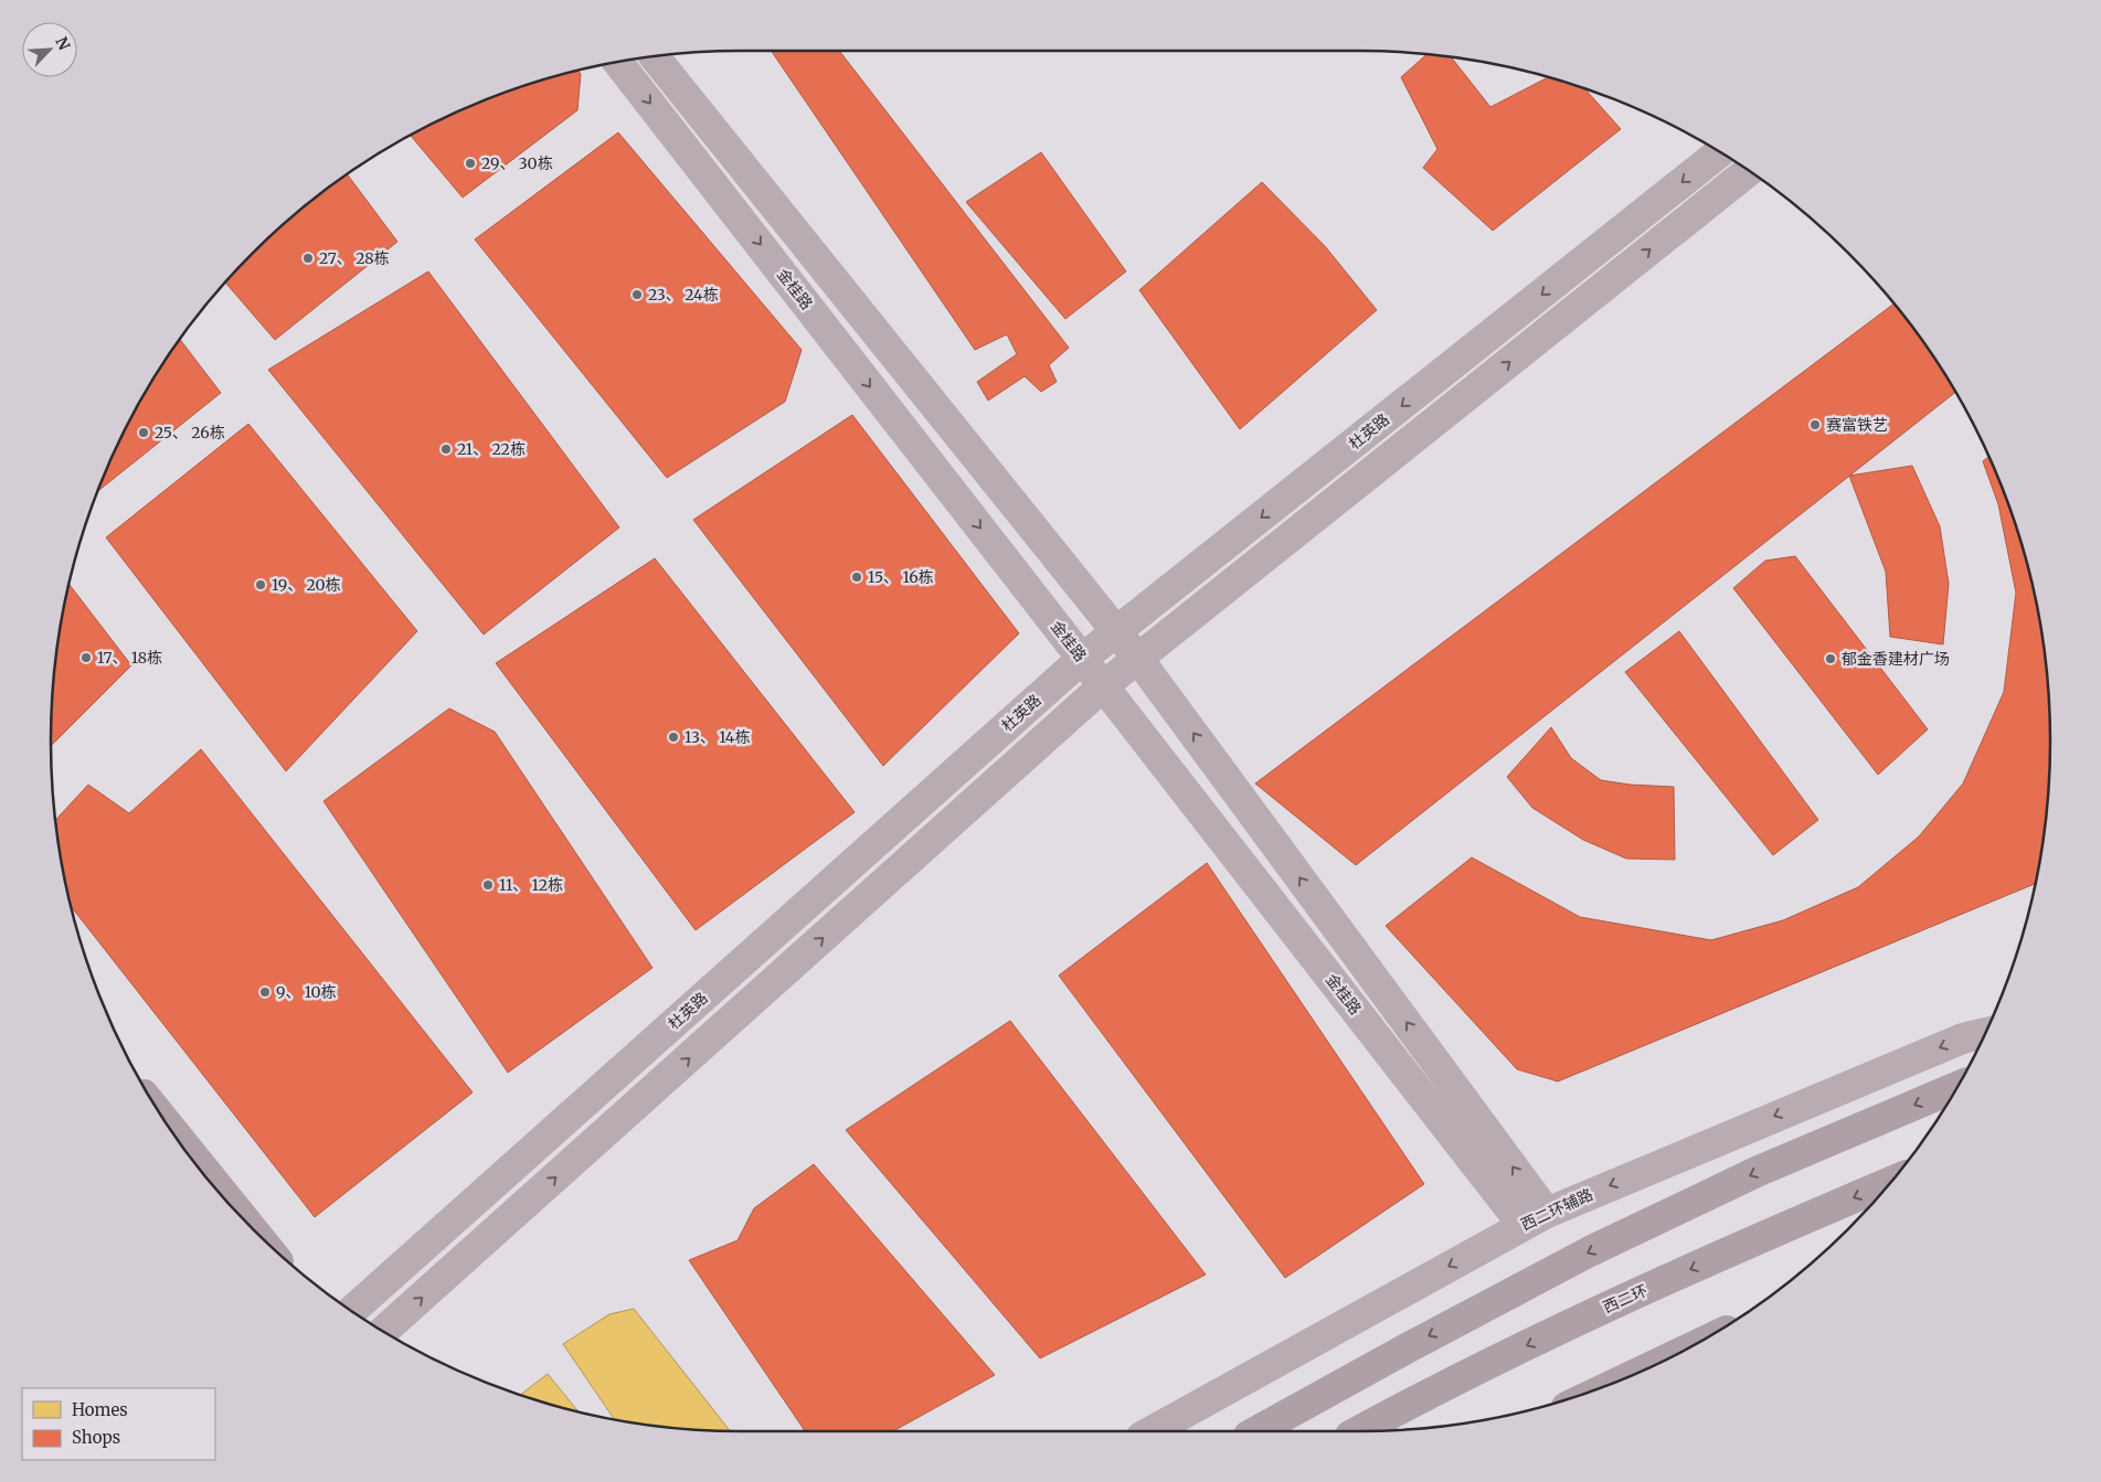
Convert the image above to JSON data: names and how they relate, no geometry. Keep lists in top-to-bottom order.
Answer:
{
  "streets": {
    "highway": ["西二环"],
    "street": ["金桂路", "杜英路", "西二环辅路"]
  },
  "crossings": [
    ["金桂路", "杜英路"],
    ["金桂路", "西二环辅路"]
  ],
  "one_way": ["西二环辅路"],
  "places": [
    "29、 30栋",
    "27、 28栋",
    "23、 24栋",
    "赛富铁艺",
    "25、 26栋",
    "21、 22栋",
    "15、 16栋",
    "19、 20栋",
    "17、 18栋",
    "郁金香建材广场",
    "13、 14栋",
    "11、 12栋",
    "9、 10栋"
  ],
  "legend": ["Homes", "Shops"],
  "north": "top right"
}
